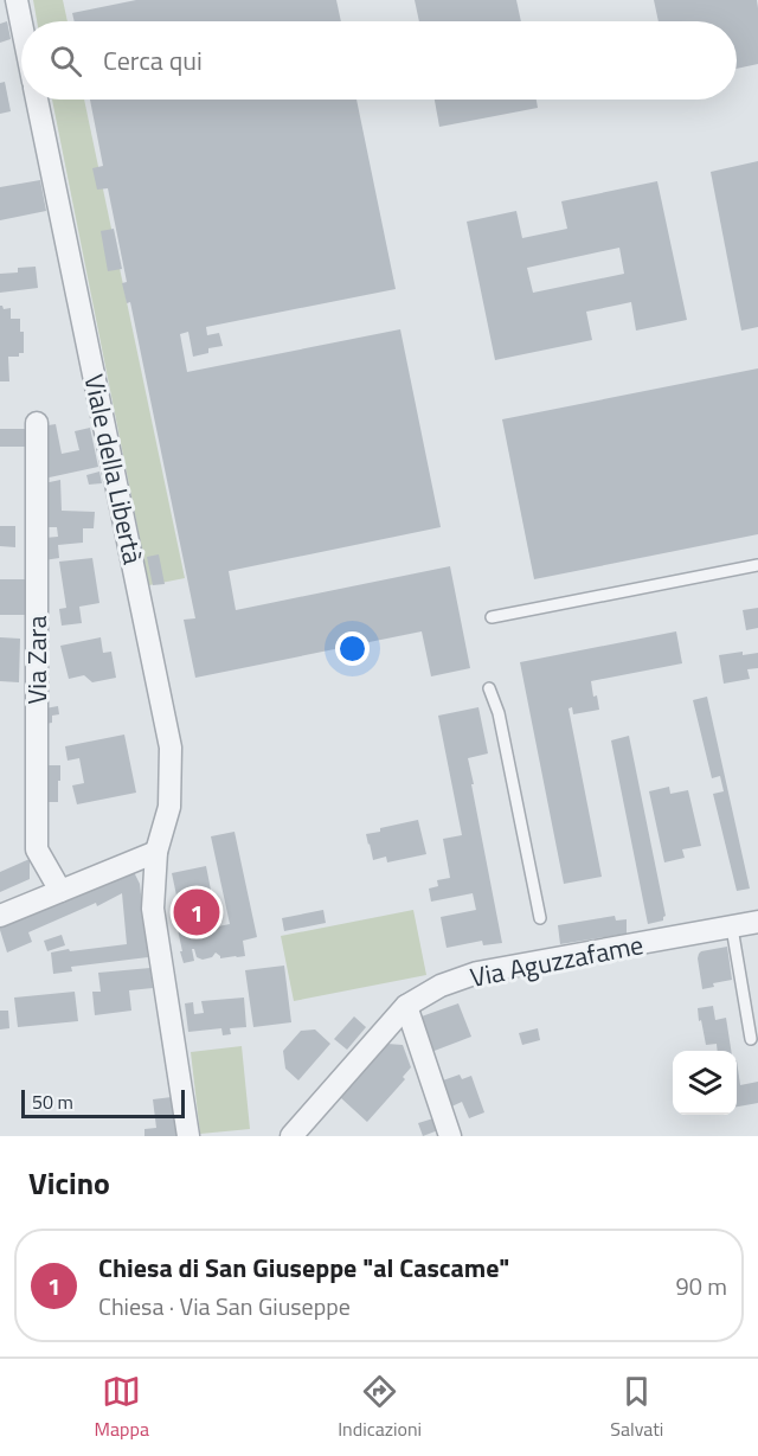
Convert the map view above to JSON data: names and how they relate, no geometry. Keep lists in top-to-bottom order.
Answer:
{
  "streets": {
    "street": ["Viale della Libertà", "Via Zara", "Via Aguzzafame"]
  },
  "scale_bar": "50 m",
  "page": {
    "search": "Cerca qui",
    "pins": "1",
    "scale": "50 m",
    "heading": "Vicino",
    "list": [
      {
        "mark": "1",
        "name": "Chiesa di San Giuseppe \"al Cascame\"",
        "note": "Chiesa · Via San Giuseppe",
        "value": "90 m"
      }
    ],
    "nav": ["Mappa", "Indicazioni", "Salvati"]
  }
}
